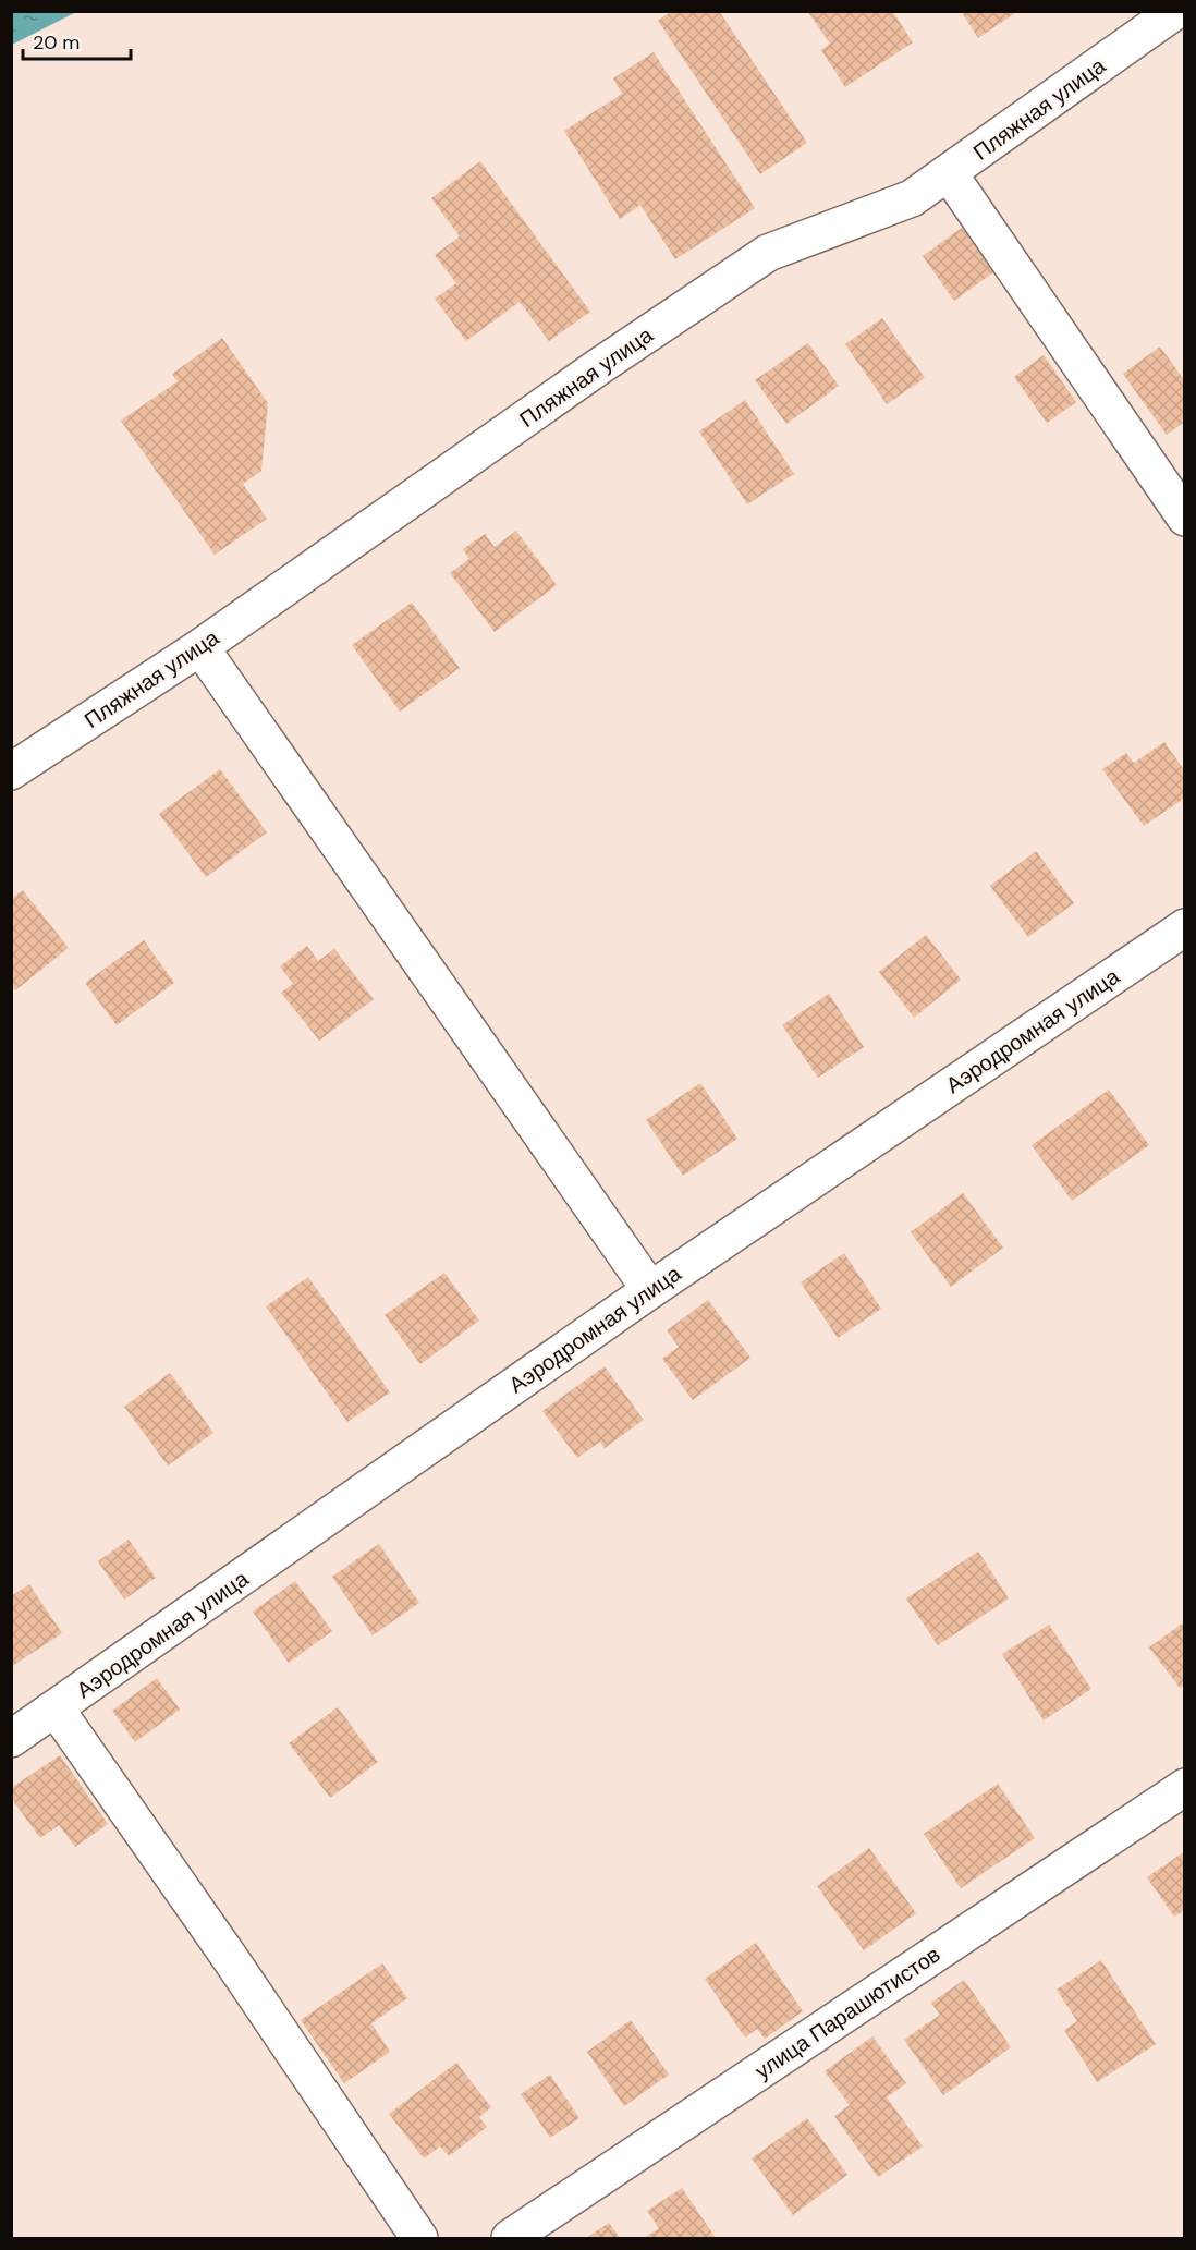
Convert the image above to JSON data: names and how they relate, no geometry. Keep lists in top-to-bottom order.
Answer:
{
  "streets": {
    "street": ["Пляжная улица", "Аэродромная улица", "улица Парашютистов"]
  },
  "scale_bar": "20 m"
}
